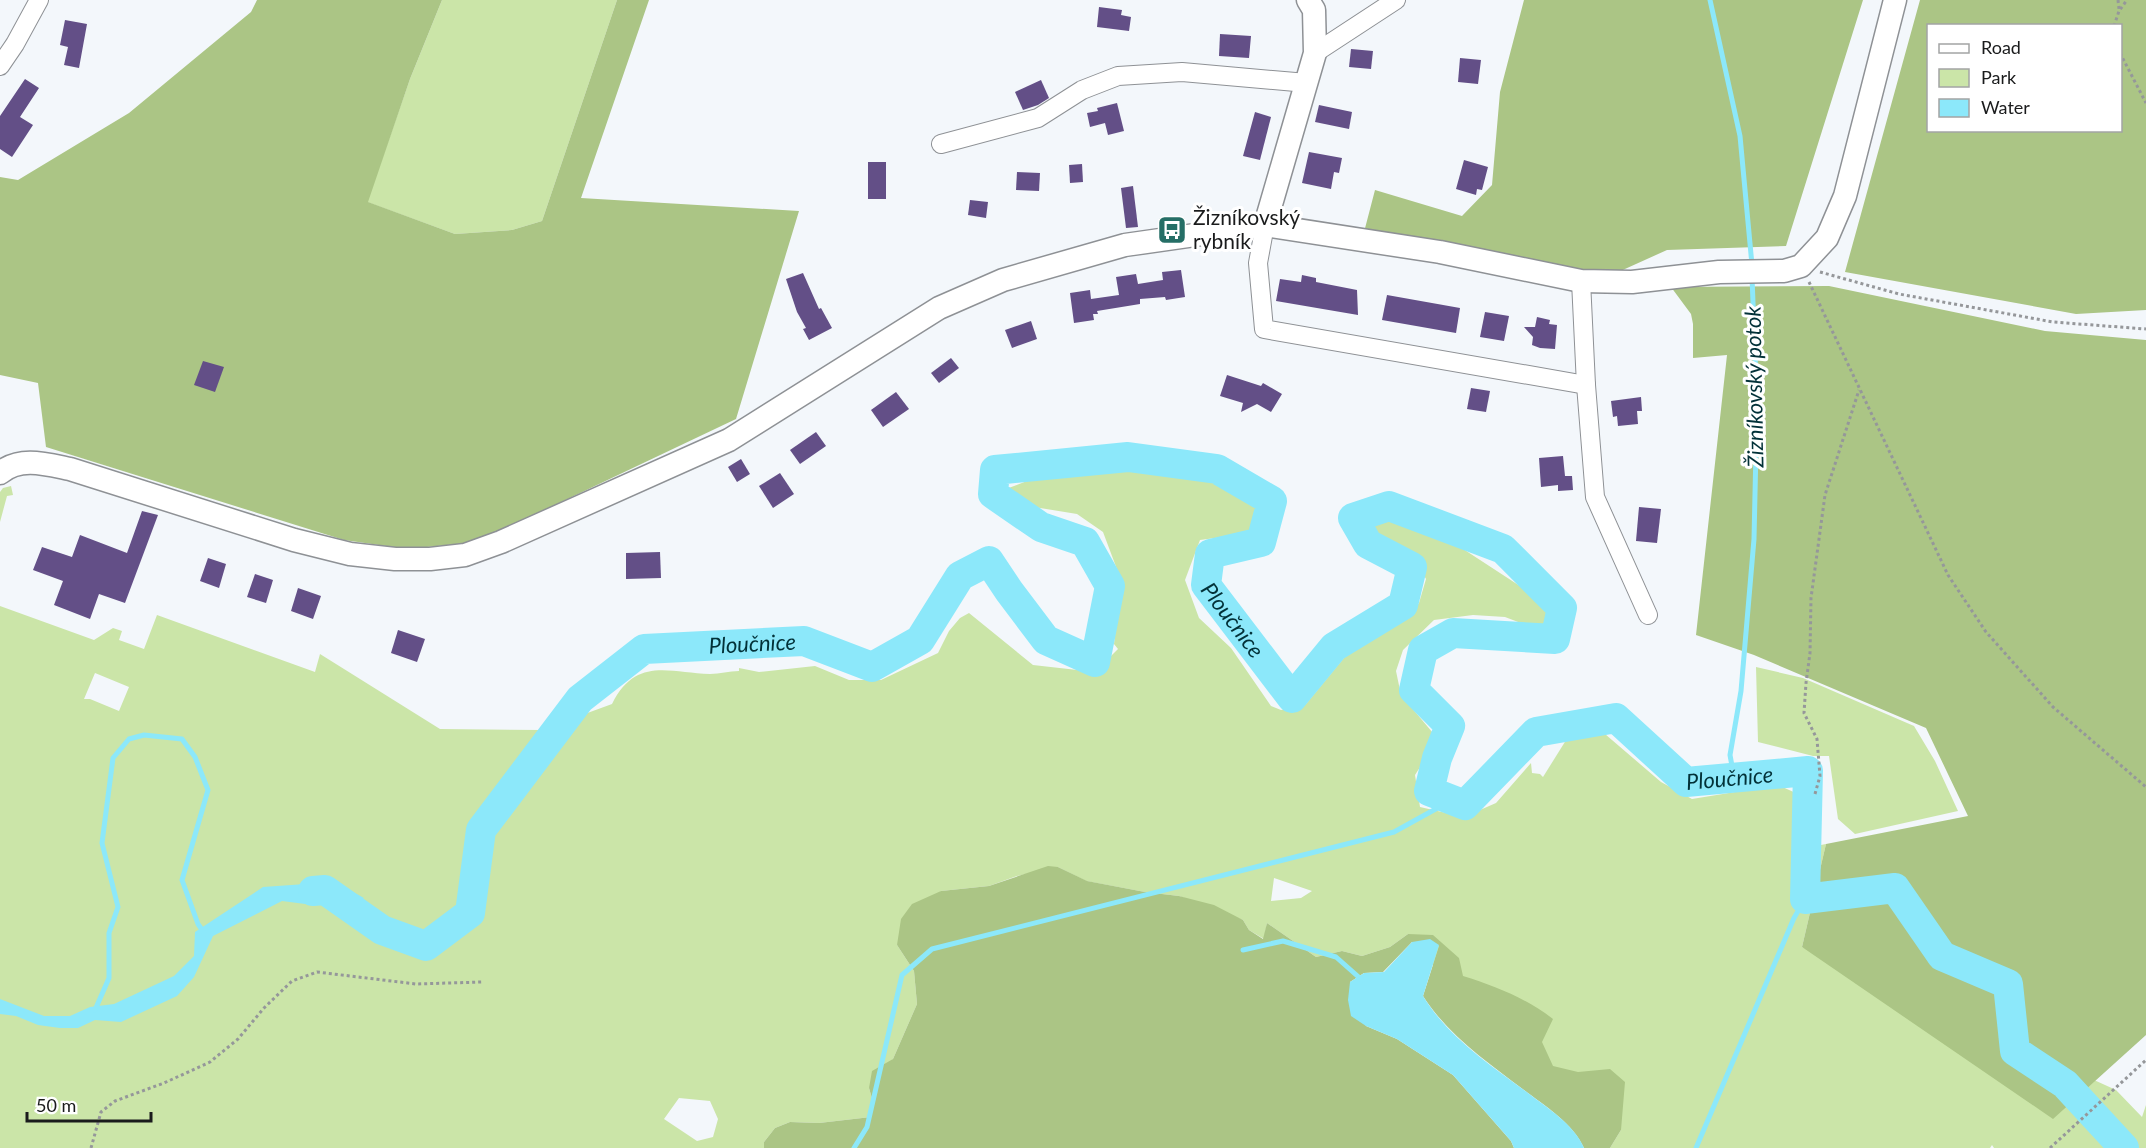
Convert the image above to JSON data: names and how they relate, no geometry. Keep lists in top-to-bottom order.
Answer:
{
  "water": ["Žizníkovský potok", "Ploučnice"],
  "places": {
    "bus stop": ["Žizníkovský rybník"]
  },
  "legend": ["Road", "Park", "Water"],
  "scale_bar": "50 m"
}
